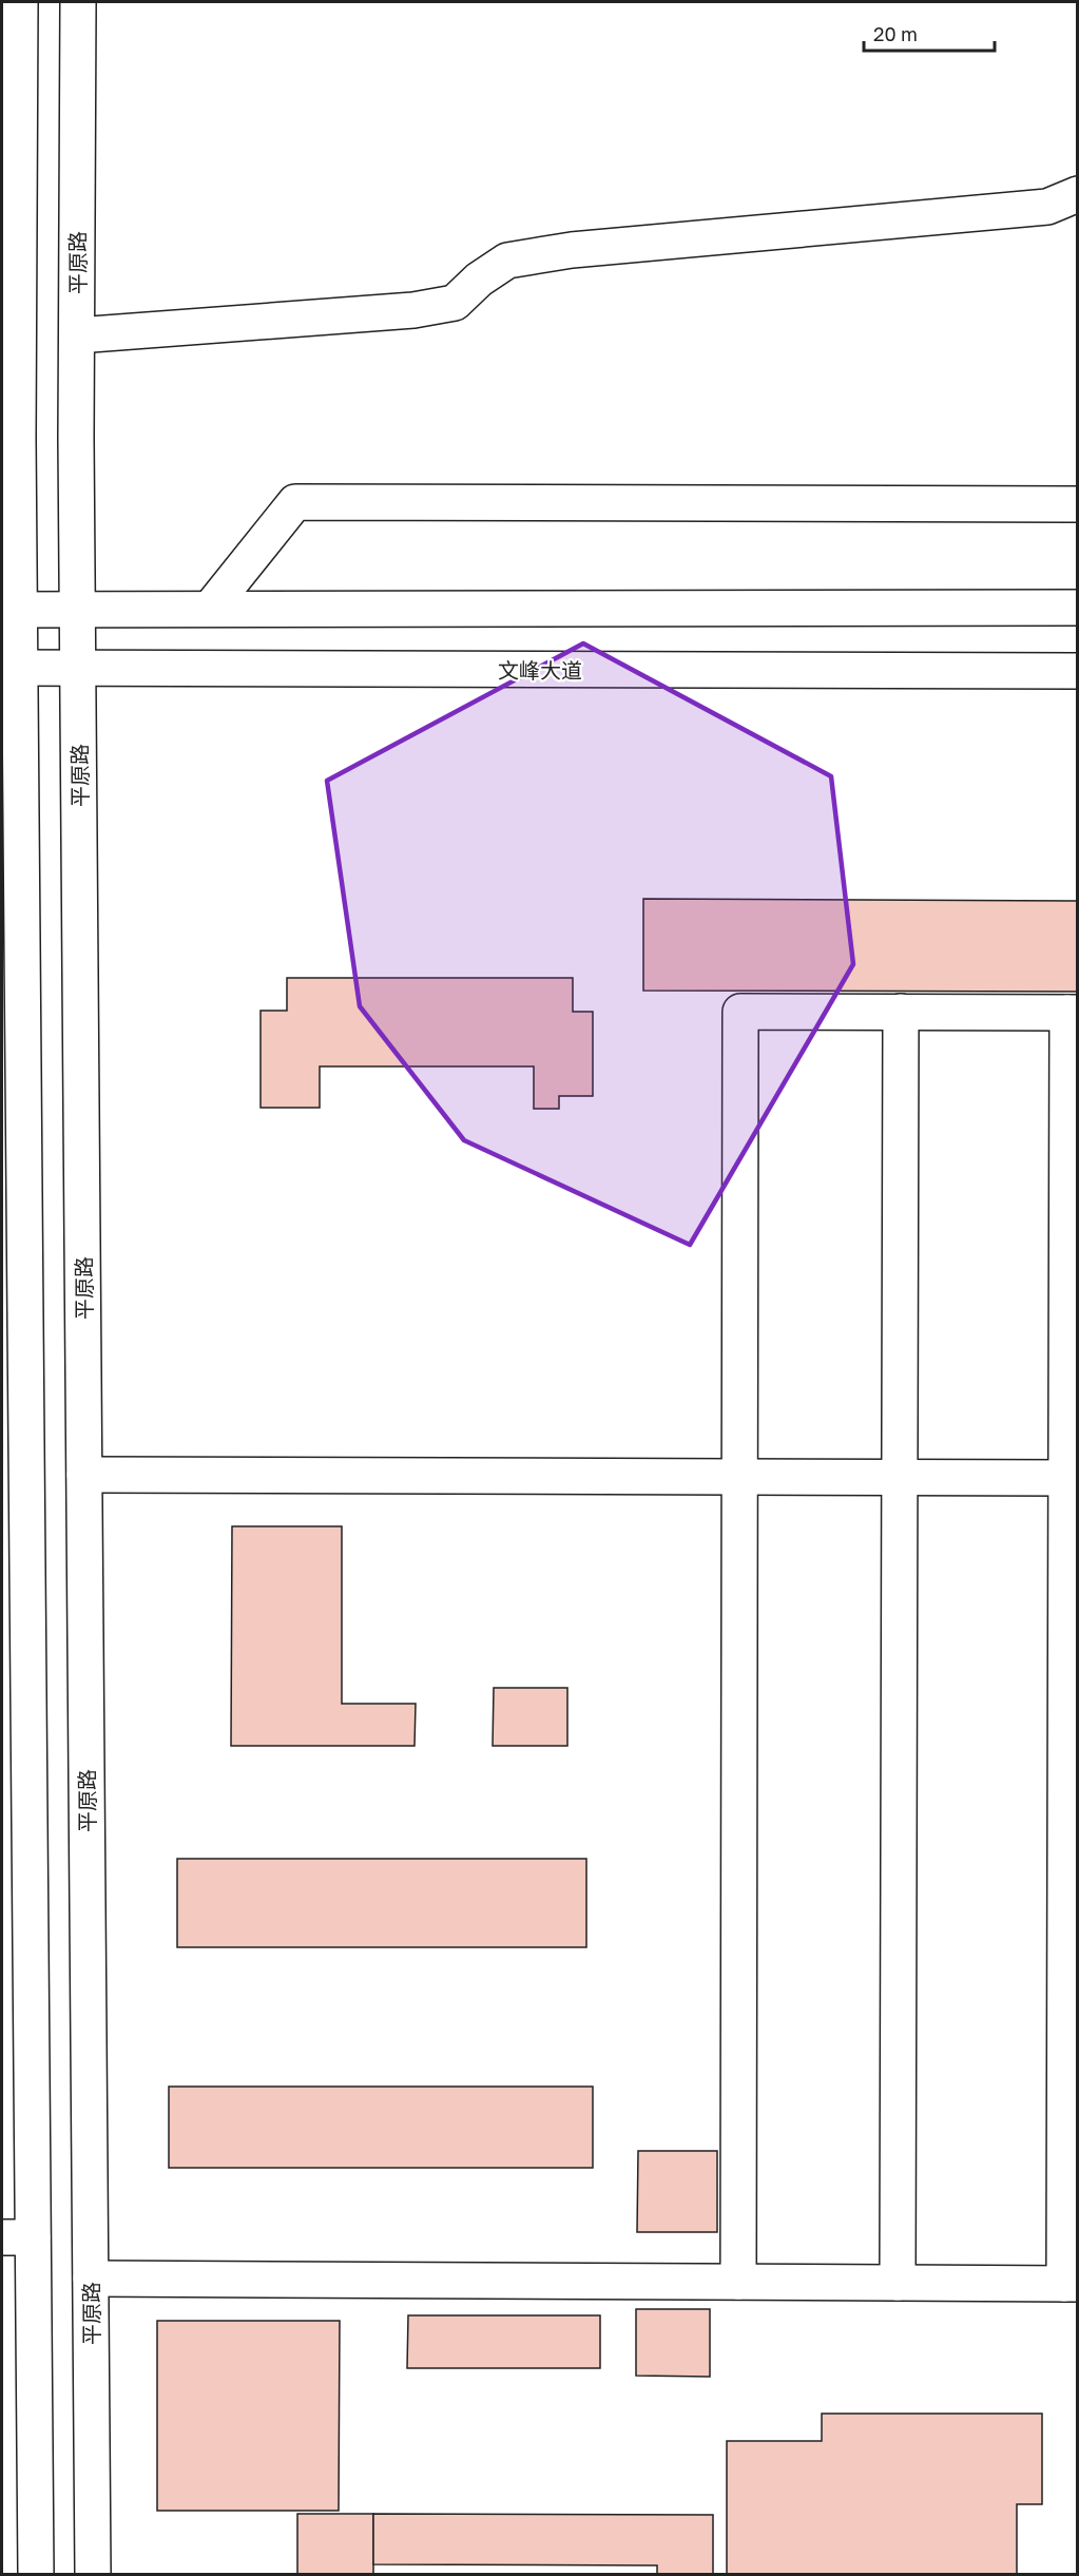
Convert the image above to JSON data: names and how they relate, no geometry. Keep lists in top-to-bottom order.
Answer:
{
  "streets": {
    "main road": ["平原路", "文峰大道"]
  },
  "crossings": [
    ["平原路", "文峰大道"]
  ],
  "scale_bar": "20 m"
}
